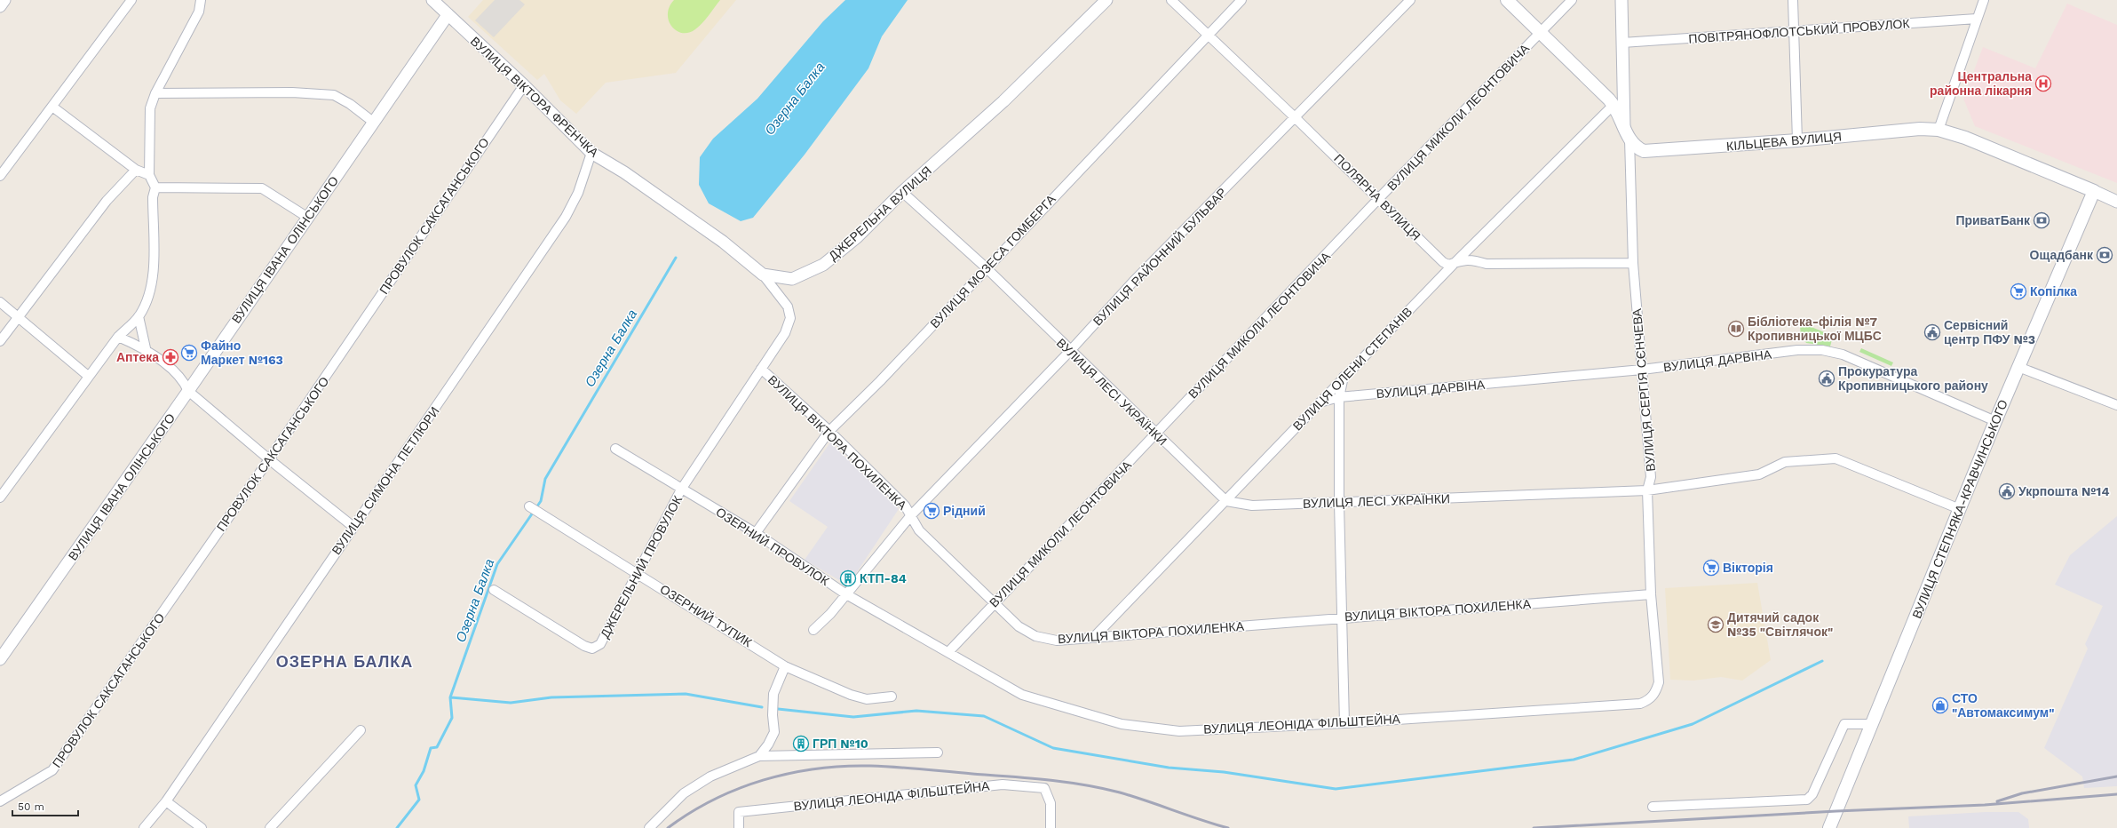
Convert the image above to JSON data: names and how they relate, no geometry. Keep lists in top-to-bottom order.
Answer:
{
  "streets": {
    "main road": ["КІЛЬЦЕВА ВУЛИЦЯ", "ВУЛИЦЯ СТЕПНЯКА-КРАВЧИНСЬКОГО"],
    "street": [
      "ПОВІТРЯНОФЛОТСЬКИЙ ПРОВУЛОК",
      "ВУЛИЦЯ ВІКТОРА ФРЕНЧКА",
      "ВУЛИЦЯ МИКОЛИ ЛЕОНТОВИЧА",
      "ПОЛЯРНА ВУЛИЦЯ",
      "ДЖЕРЕЛЬНА ВУЛИЦЯ",
      "ПРОВУЛОК САКСАГАНСЬКОГО",
      "ВУЛИЦЯ ІВАНА ОЛІНСЬКОГО",
      "ВУЛИЦЯ РАЙОННИЙ БУЛЬВАР",
      "ВУЛИЦЯ МОЗЕСА ГОМБЕРГА",
      "ВУЛИЦЯ ДАРВІНА",
      "ВУЛИЦЯ ОЛЕНИ СТЕПАНІВ",
      "ВУЛИЦЯ СЕРГІЯ СЄНЧЕВА",
      "ВУЛИЦЯ ЛЕСІ УКРАЇНКИ",
      "ВУЛИЦЯ ВІКТОРА ПОХИЛЕНКА",
      "ВУЛИЦЯ СИМОНА ПЕТЛЮРИ",
      "ОЗЕРНИЙ ПРОВУЛОК",
      "ДЖЕРЕЛЬНИЙ ПРОВУЛОК",
      "ОЗЕРНИЙ ТУПИК",
      "ВУЛИЦЯ ЛЕОНІДА ФІЛЬШТЕЙНА"
    ]
  },
  "crossings": [
    ["ВУЛИЦЯ ВІКТОРА ФРЕНЧКА", "ДЖЕРЕЛЬНА ВУЛИЦЯ"],
    ["ВУЛИЦЯ ВІКТОРА ФРЕНЧКА", "ПРОВУЛОК САКСАГАНСЬКОГО"],
    ["ВУЛИЦЯ ВІКТОРА ФРЕНЧКА", "ВУЛИЦЯ ІВАНА ОЛІНСЬКОГО"],
    ["ВУЛИЦЯ ВІКТОРА ФРЕНЧКА", "ВУЛИЦЯ СИМОНА ПЕТЛЮРИ"],
    ["ВУЛИЦЯ МИКОЛИ ЛЕОНТОВИЧА", "КІЛЬЦЕВА ВУЛИЦЯ"],
    ["ВУЛИЦЯ МИКОЛИ ЛЕОНТОВИЧА", "ПОЛЯРНА ВУЛИЦЯ"],
    ["ВУЛИЦЯ МИКОЛИ ЛЕОНТОВИЧА", "ВУЛИЦЯ ЛЕСІ УКРАЇНКИ"],
    ["ВУЛИЦЯ МИКОЛИ ЛЕОНТОВИЧА", "ВУЛИЦЯ ВІКТОРА ПОХИЛЕНКА"],
    ["ВУЛИЦЯ МИКОЛИ ЛЕОНТОВИЧА", "ОЗЕРНИЙ ПРОВУЛОК"],
    ["ВУЛИЦЯ МИКОЛИ ЛЕОНТОВИЧА", "ВУЛИЦЯ ЛЕОНІДА ФІЛЬШТЕЙНА"],
    ["КІЛЬЦЕВА ВУЛИЦЯ", "ВУЛИЦЯ ОЛЕНИ СТЕПАНІВ"],
    ["КІЛЬЦЕВА ВУЛИЦЯ", "ВУЛИЦЯ СЕРГІЯ СЄНЧЕВА"],
    ["КІЛЬЦЕВА ВУЛИЦЯ", "ВУЛИЦЯ СТЕПНЯКА-КРАВЧИНСЬКОГО"],
    ["ПОЛЯРНА ВУЛИЦЯ", "ВУЛИЦЯ РАЙОННИЙ БУЛЬВАР"],
    ["ПОЛЯРНА ВУЛИЦЯ", "ВУЛИЦЯ МОЗЕСА ГОМБЕРГА"],
    ["ПОЛЯРНА ВУЛИЦЯ", "ВУЛИЦЯ ОЛЕНИ СТЕПАНІВ"],
    ["ПОЛЯРНА ВУЛИЦЯ", "ВУЛИЦЯ СЕРГІЯ СЄНЧЕВА"],
    ["ДЖЕРЕЛЬНА ВУЛИЦЯ", "ВУЛИЦЯ ЛЕСІ УКРАЇНКИ"],
    ["ВУЛИЦЯ РАЙОННИЙ БУЛЬВАР", "ВУЛИЦЯ ЛЕСІ УКРАЇНКИ"],
    ["ВУЛИЦЯ РАЙОННИЙ БУЛЬВАР", "ВУЛИЦЯ ВІКТОРА ПОХИЛЕНКА"],
    ["ВУЛИЦЯ РАЙОННИЙ БУЛЬВАР", "ОЗЕРНИЙ ПРОВУЛОК"],
    ["ВУЛИЦЯ МОЗЕСА ГОМБЕРГА", "ВУЛИЦЯ ЛЕСІ УКРАЇНКИ"],
    ["ВУЛИЦЯ МОЗЕСА ГОМБЕРГА", "ВУЛИЦЯ ВІКТОРА ПОХИЛЕНКА"],
    ["ВУЛИЦЯ МОЗЕСА ГОМБЕРГА", "ОЗЕРНИЙ ПРОВУЛОК"],
    ["ВУЛИЦЯ ДАРВІНА", "ВУЛИЦЯ ОЛЕНИ СТЕПАНІВ"],
    ["ВУЛИЦЯ ДАРВІНА", "ВУЛИЦЯ СЕРГІЯ СЄНЧЕВА"],
    ["ВУЛИЦЯ ДАРВІНА", "ВУЛИЦЯ СТЕПНЯКА-КРАВЧИНСЬКОГО"],
    ["ВУЛИЦЯ ОЛЕНИ СТЕПАНІВ", "ВУЛИЦЯ ЛЕСІ УКРАЇНКИ"],
    ["ВУЛИЦЯ ОЛЕНИ СТЕПАНІВ", "ВУЛИЦЯ ВІКТОРА ПОХИЛЕНКА"],
    ["ВУЛИЦЯ СЕРГІЯ СЄНЧЕВА", "ВУЛИЦЯ ЛЕСІ УКРАЇНКИ"],
    ["ВУЛИЦЯ СЕРГІЯ СЄНЧЕВА", "ВУЛИЦЯ ВІКТОРА ПОХИЛЕНКА"],
    ["ВУЛИЦЯ СЕРГІЯ СЄНЧЕВА", "ВУЛИЦЯ ЛЕОНІДА ФІЛЬШТЕЙНА"],
    ["ВУЛИЦЯ ЛЕСІ УКРАЇНКИ", "ВУЛИЦЯ СТЕПНЯКА-КРАВЧИНСЬКОГО"],
    ["ОЗЕРНИЙ ПРОВУЛОК", "ДЖЕРЕЛЬНИЙ ПРОВУЛОК"],
    ["ОЗЕРНИЙ ПРОВУЛОК", "ВУЛИЦЯ ЛЕОНІДА ФІЛЬШТЕЙНА"],
    ["ДЖЕРЕЛЬНИЙ ПРОВУЛОК", "ОЗЕРНИЙ ТУПИК"]
  ],
  "districts": ["ОЗЕРНА БАЛКА"],
  "water": ["Озерна Балка"],
  "places": {
    "hospital": ["Центральна районна лікарня"],
    "bank": ["ПриватБанк", "Ощадбанк"],
    "supermarket": [
      "Копілка",
      "Файно Маркет №163",
      "Рідний",
      "Вікторія"
    ],
    "library": ["Бібліотека-філія №7 Кропивницької МЦБС"],
    "public building": ["Сервісний центр ПФУ №3", "Прокуратура Кропивницького району", "Укрпошта №14"],
    "pharmacy": ["Аптека"],
    "building": ["КТП-84", "ГРП №10"],
    "school or university": ["Дитячий садок №35 \"Світлячок\""],
    "shop": ["СТО \"Автомаксимум\""]
  },
  "scale_bar": "50 m"
}
